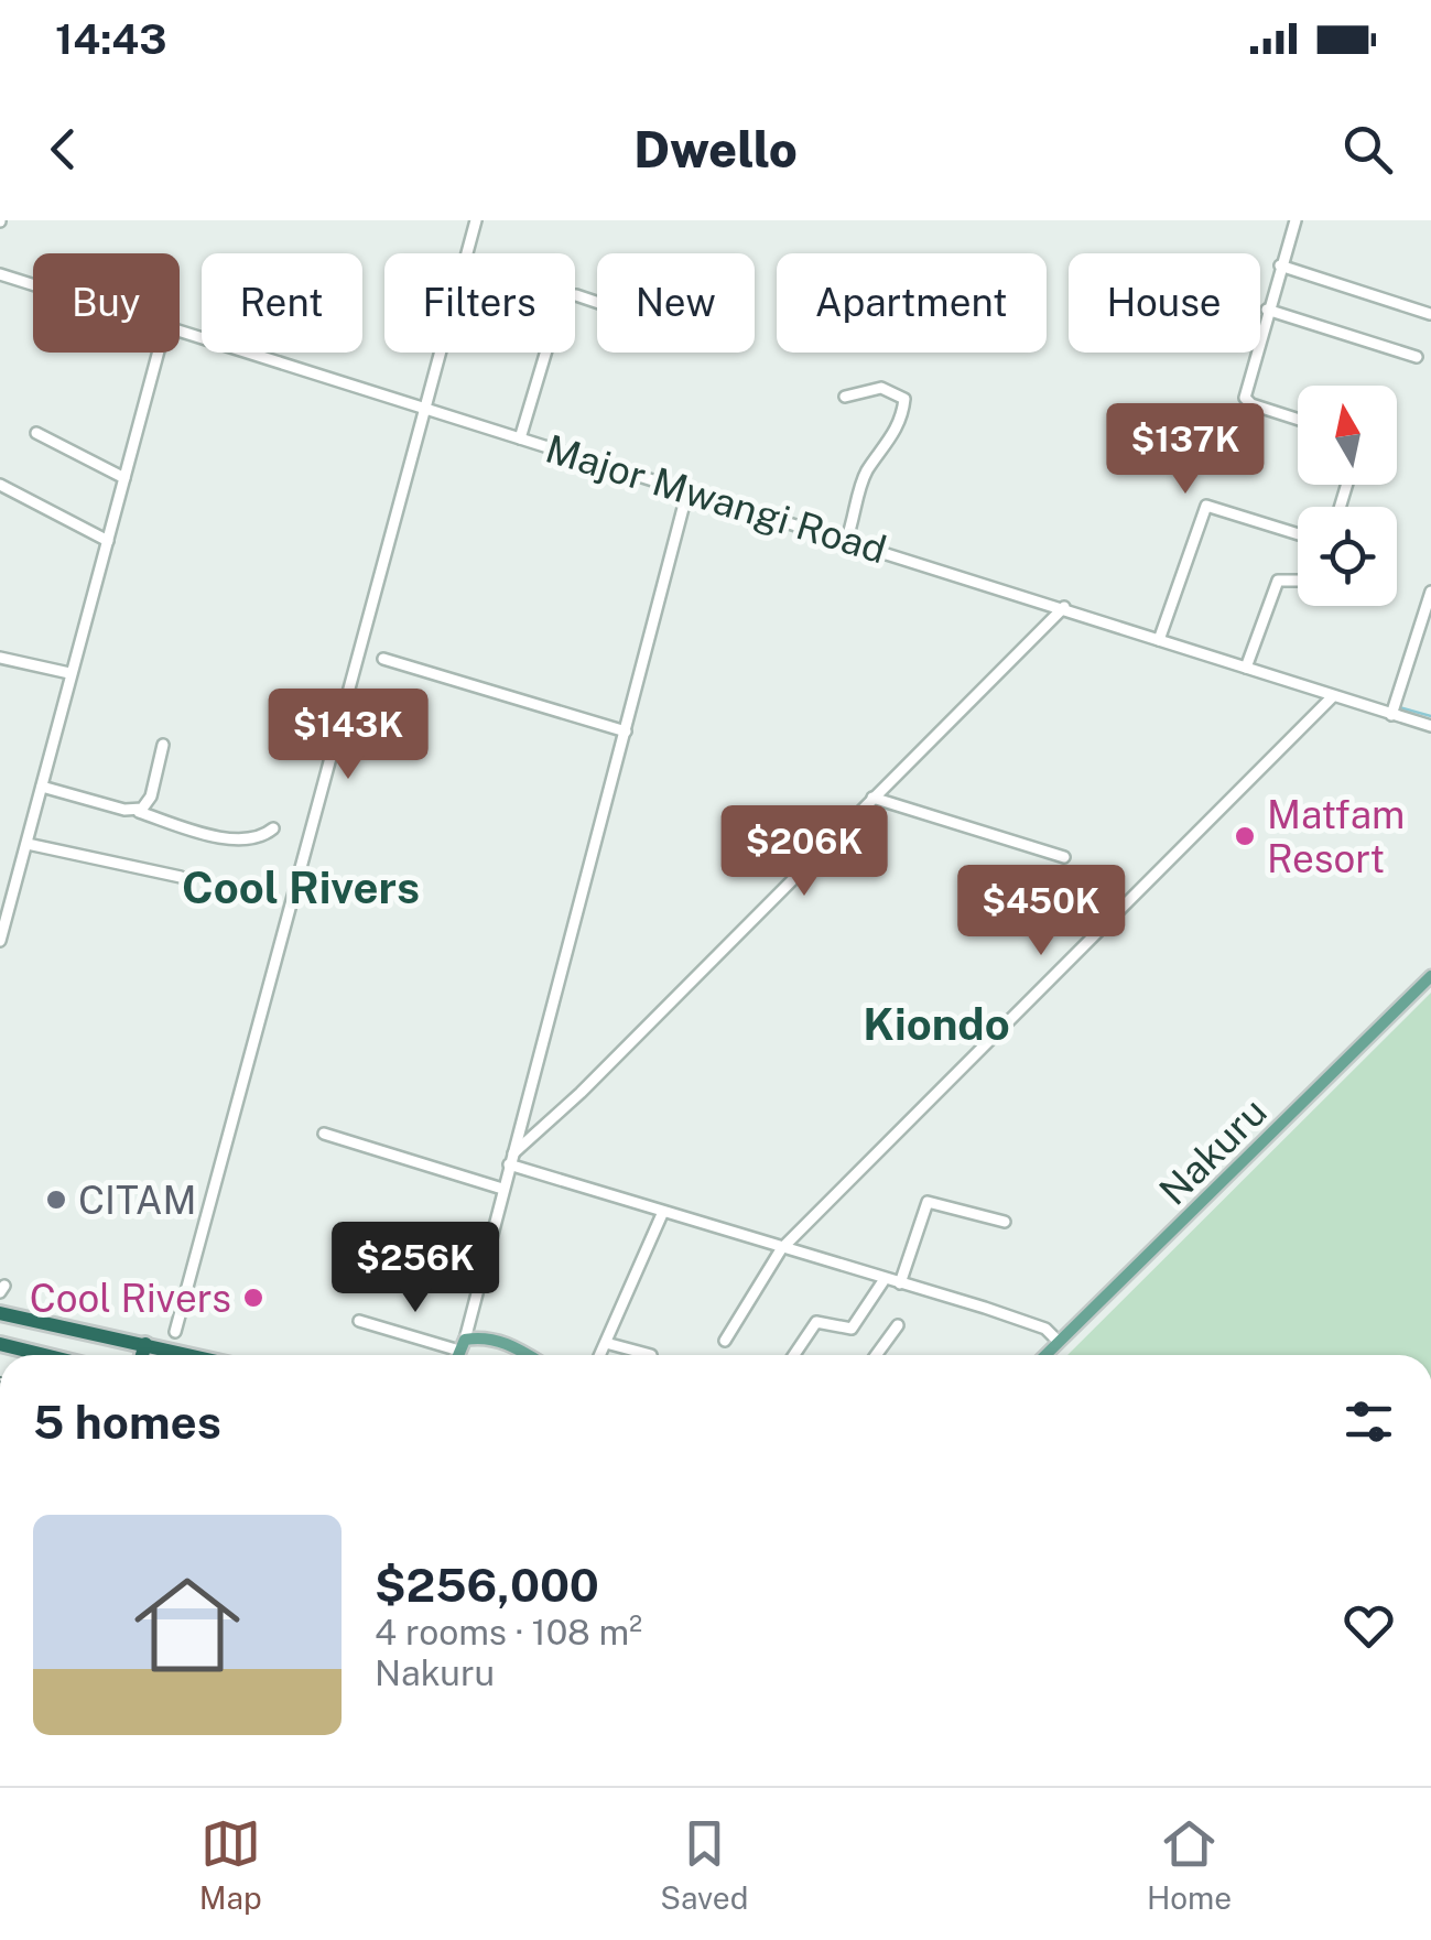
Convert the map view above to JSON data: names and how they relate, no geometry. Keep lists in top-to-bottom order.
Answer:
{
  "streets": {
    "main road": ["Nakuru"],
    "street": ["Major Mwangi Road"]
  },
  "districts": ["Cool Rivers", "Kiondo"],
  "places": ["Matfam Resort", "CITAM", "Cool Rivers"],
  "north": "top",
  "page": {
    "status": "14:43",
    "header": "Dwello",
    "chip": [
      "Buy",
      "Rent",
      "Filters",
      "New",
      "Apartment",
      "House"
    ],
    "price": [
      "$137K",
      "$143K",
      "$206K",
      "$450K",
      "$256K"
    ],
    "heading": "5 homes",
    "list": [
      {
        "name": "$256,000",
        "note": "4 rooms · 108 m² · Nakuru"
      }
    ],
    "tabs": ["Map", "Saved", "Home"]
  }
}
